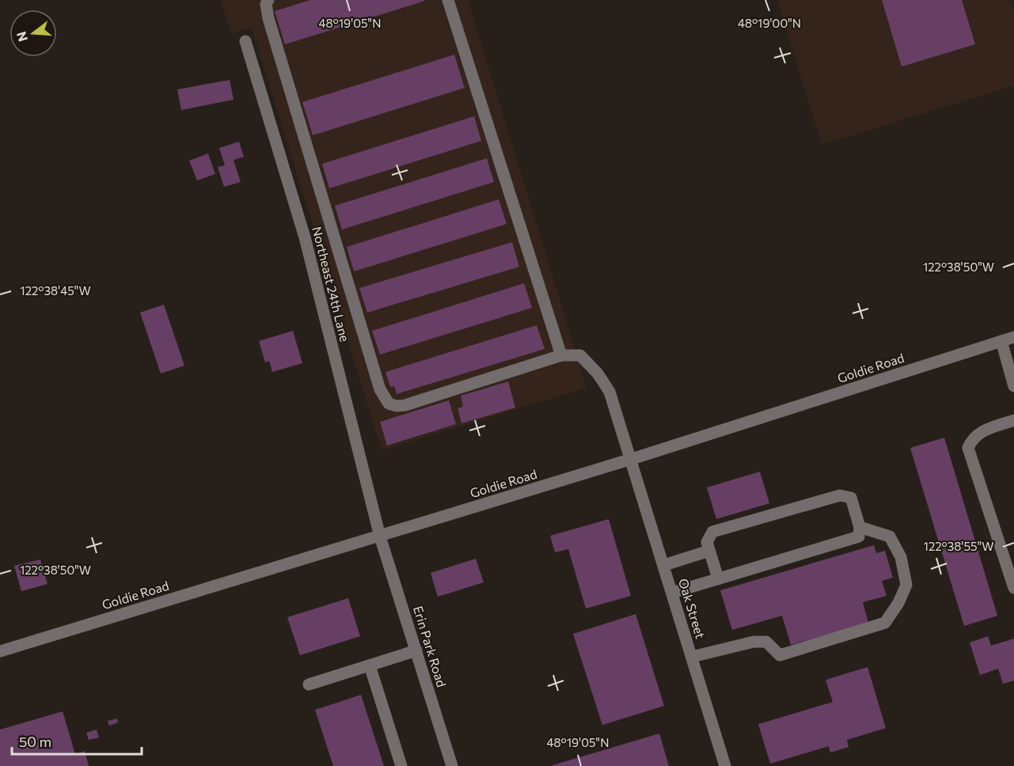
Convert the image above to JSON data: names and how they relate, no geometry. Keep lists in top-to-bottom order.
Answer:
{
  "streets": {
    "street": [
      "Northeast 24th Lane",
      "Goldie Road",
      "Oak Street",
      "Erin Park Road"
    ]
  },
  "crossings": [
    ["Northeast 24th Lane", "Goldie Road"],
    ["Northeast 24th Lane", "Erin Park Road"],
    ["Goldie Road", "Oak Street"],
    ["Goldie Road", "Erin Park Road"]
  ],
  "scale_bar": "50 m",
  "north": "left",
  "coordinates": [
    "48°19'05\"N",
    "48°19'00\"N",
    "122°38'50\"W",
    "122°38'45\"W",
    "122°38'55\"W"
  ]
}
